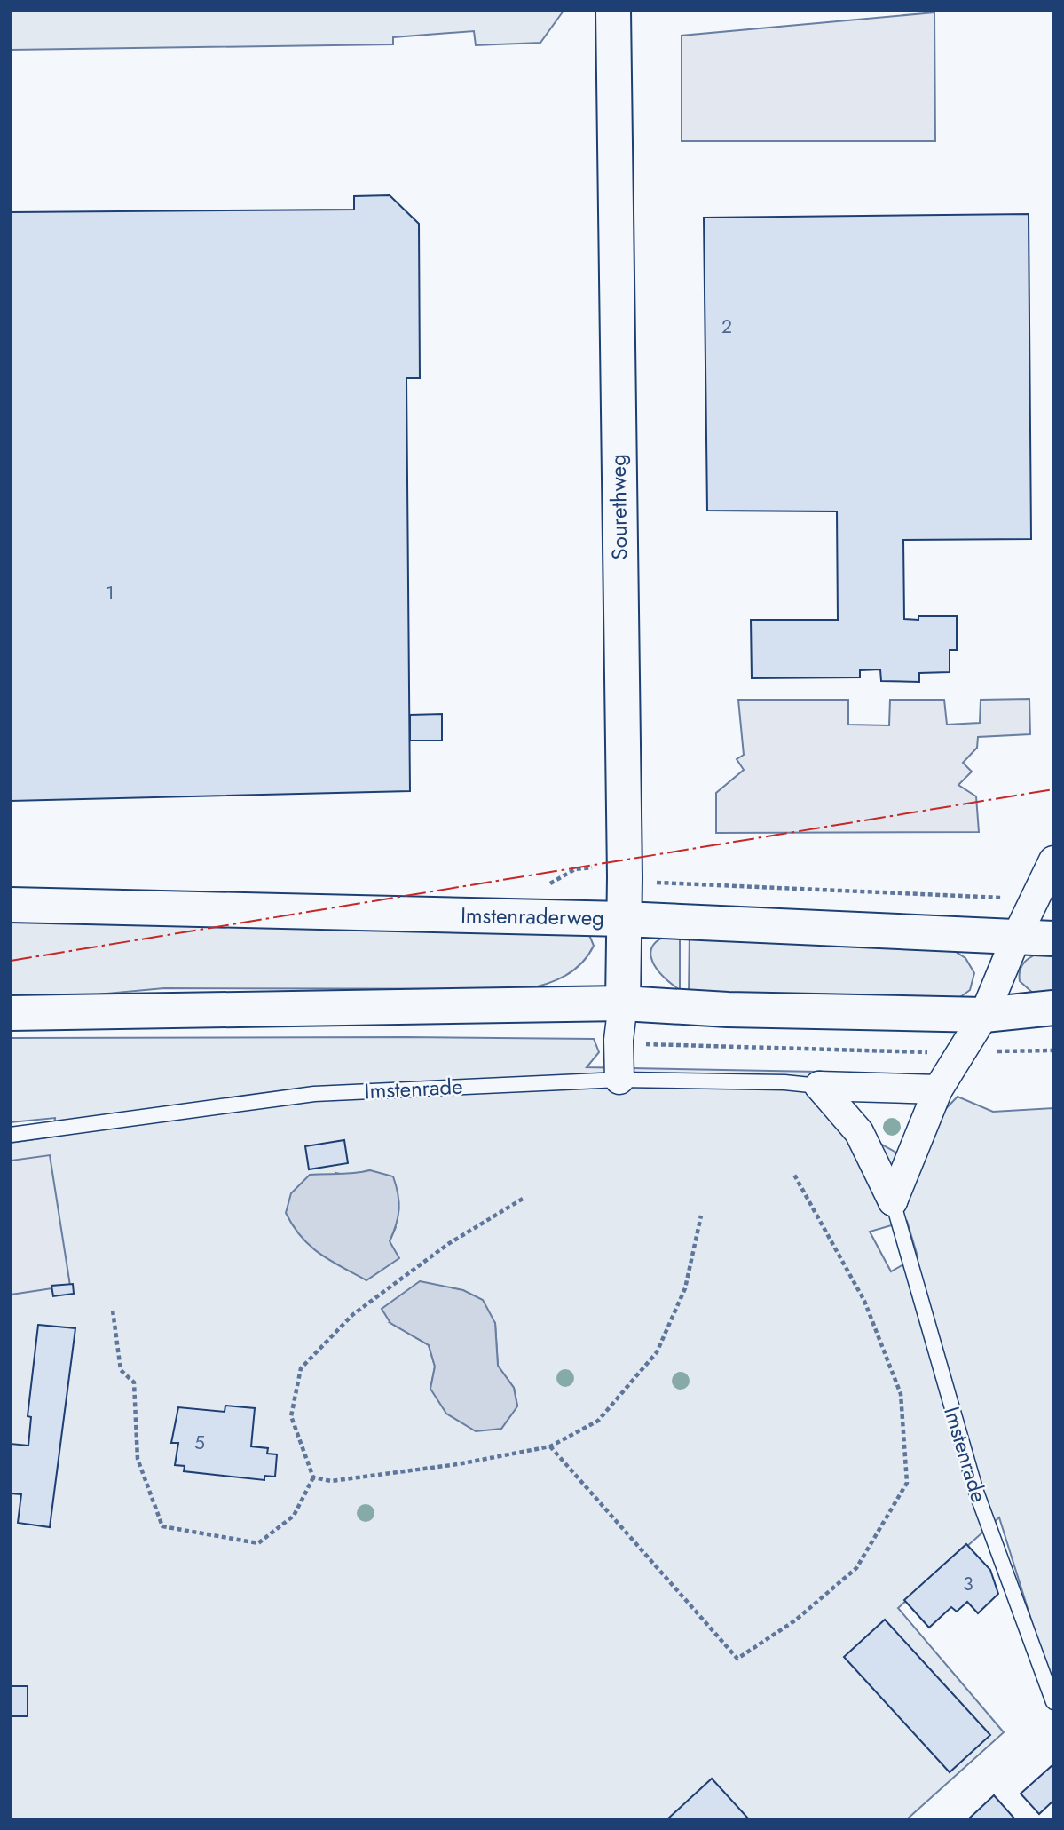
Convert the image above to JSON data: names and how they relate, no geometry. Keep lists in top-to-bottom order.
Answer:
{
  "streets": {
    "street": ["Sourethweg", "Imstenraderweg", "Imstenrade"]
  },
  "crossings": [
    ["Sourethweg", "Imstenraderweg"]
  ],
  "house_numbers": [
    "2",
    "1",
    "5",
    "3"
  ]
}
